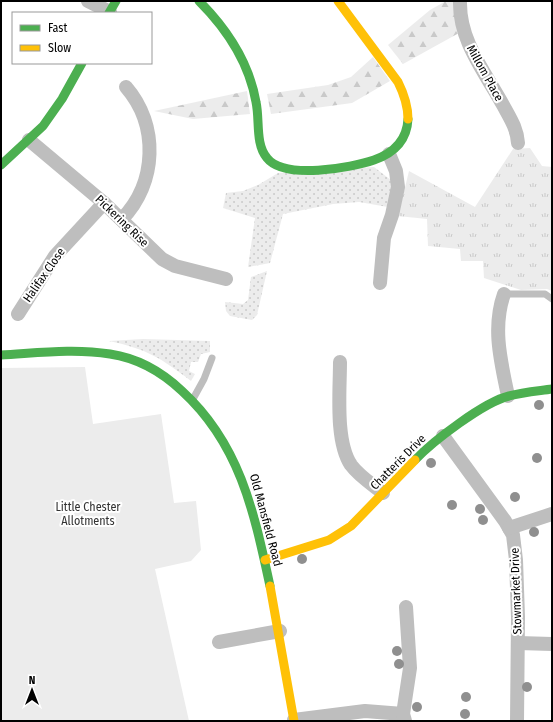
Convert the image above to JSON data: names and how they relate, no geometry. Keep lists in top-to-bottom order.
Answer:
{
  "streets": {
    "street": [
      "Millom Place",
      "Pickering Rise",
      "Halifax Close",
      "Chatteris Drive",
      "Old Mansfield Road",
      "Stowmarket Drive"
    ]
  },
  "crossings": [
    ["Pickering Rise", "Halifax Close"],
    ["Chatteris Drive", "Old Mansfield Road"],
    ["Chatteris Drive", "Stowmarket Drive"]
  ],
  "parks": ["Little Chester Allotments"],
  "legend": ["Fast", "Slow"],
  "north": "top"
}
